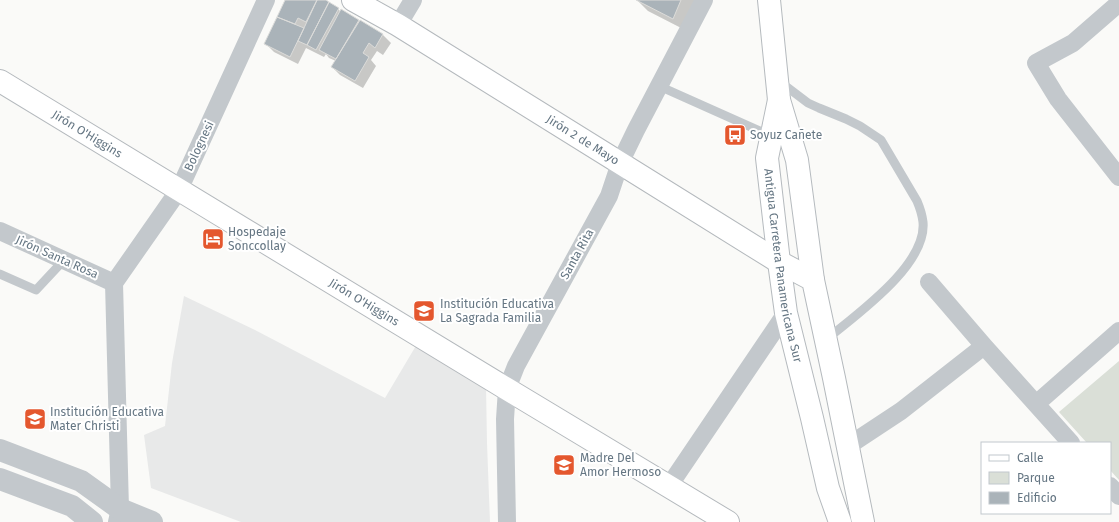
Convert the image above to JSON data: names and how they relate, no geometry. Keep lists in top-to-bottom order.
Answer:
{
  "streets": {
    "main road": ["Jirón O'Higgins", "Jirón 2 de Mayo", "Antigua Carretera Panamericana Sur"],
    "street": ["Bolognesi", "Santa Rita", "Jirón Santa Rosa"]
  },
  "crossings": [
    ["Jirón O'Higgins", "Bolognesi"],
    ["Jirón O'Higgins", "Santa Rita"],
    ["Jirón 2 de Mayo", "Santa Rita"],
    ["Jirón 2 de Mayo", "Antigua Carretera Panamericana Sur"],
    ["Bolognesi", "Jirón Santa Rosa"]
  ],
  "places": {
    "bus stop": ["Soyuz Cañete"],
    "hotel": ["Hospedaje Sonccollay"],
    "school or university": ["Institución Educativa La Sagrada Familia", "Institución Educativa Mater Christi", "Madre Del Amor Hermoso"]
  },
  "legend": ["Calle", "Parque", "Edificio"]
}
